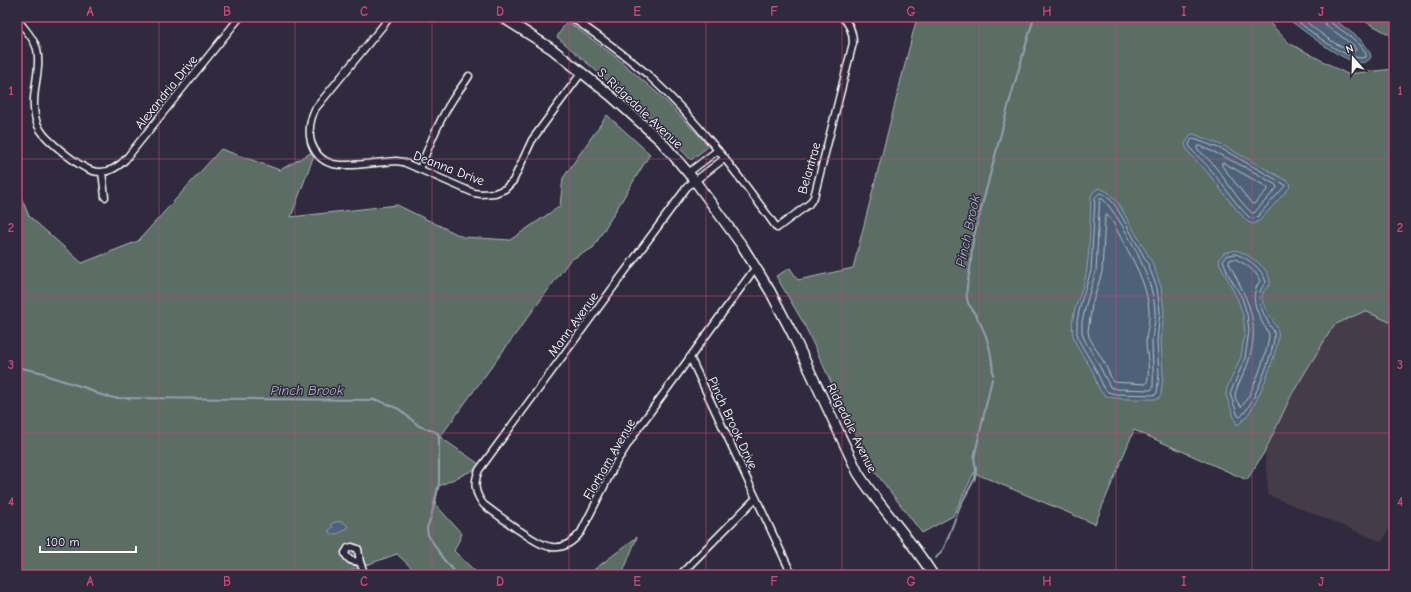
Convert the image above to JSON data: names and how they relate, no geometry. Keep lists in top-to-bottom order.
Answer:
{
  "streets": {
    "main road": ["S. Ridgedale Avenue", "Ridgedale Avenue"],
    "street": [
      "Alexandria Drive",
      "Deanna Drive",
      "Belantrae",
      "Mann Avenue",
      "Pinch Brook Drive",
      "Florham Avenue"
    ]
  },
  "crossings": [
    ["S. Ridgedale Avenue", "Deanna Drive"],
    ["S. Ridgedale Avenue", "Mann Avenue"],
    ["S. Ridgedale Avenue", "Ridgedale Avenue"],
    ["S. Ridgedale Avenue", "Florham Avenue"],
    ["Mann Avenue", "Florham Avenue"],
    ["Pinch Brook Drive", "Florham Avenue"]
  ],
  "water": ["Pinch Brook"],
  "scale_bar": "100 m",
  "north": "top",
  "grid": {
    "columns": [
      "A",
      "B",
      "C",
      "D",
      "E",
      "F",
      "G",
      "H",
      "I",
      "J"
    ],
    "rows": [
      "1",
      "2",
      "3",
      "4"
    ]
  }
}
